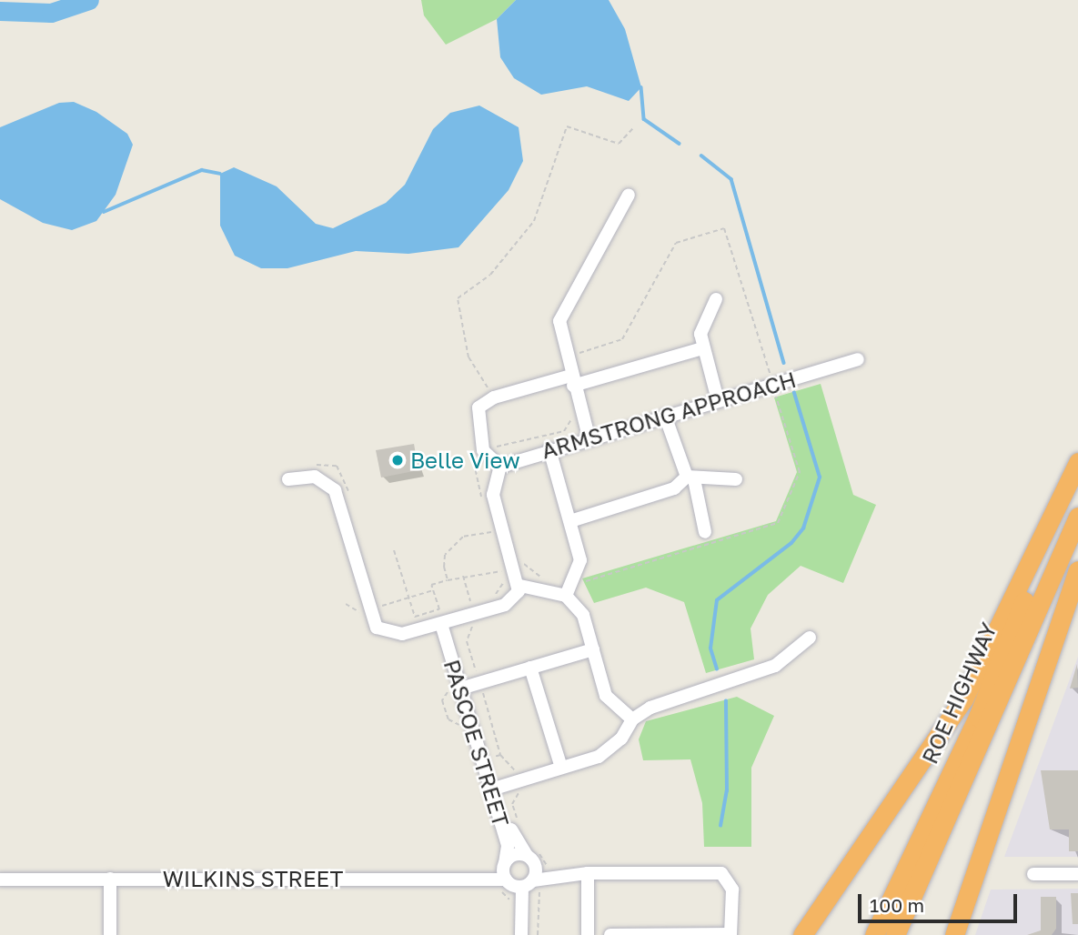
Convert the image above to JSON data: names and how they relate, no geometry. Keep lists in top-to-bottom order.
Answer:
{
  "streets": {
    "highway": ["ROE HIGHWAY"],
    "street": ["ARMSTRONG APPROACH", "PASCOE STREET", "WILKINS STREET"]
  },
  "crossings": [
    ["PASCOE STREET", "WILKINS STREET"]
  ],
  "places": ["Belle View"],
  "scale_bar": "100 m"
}
